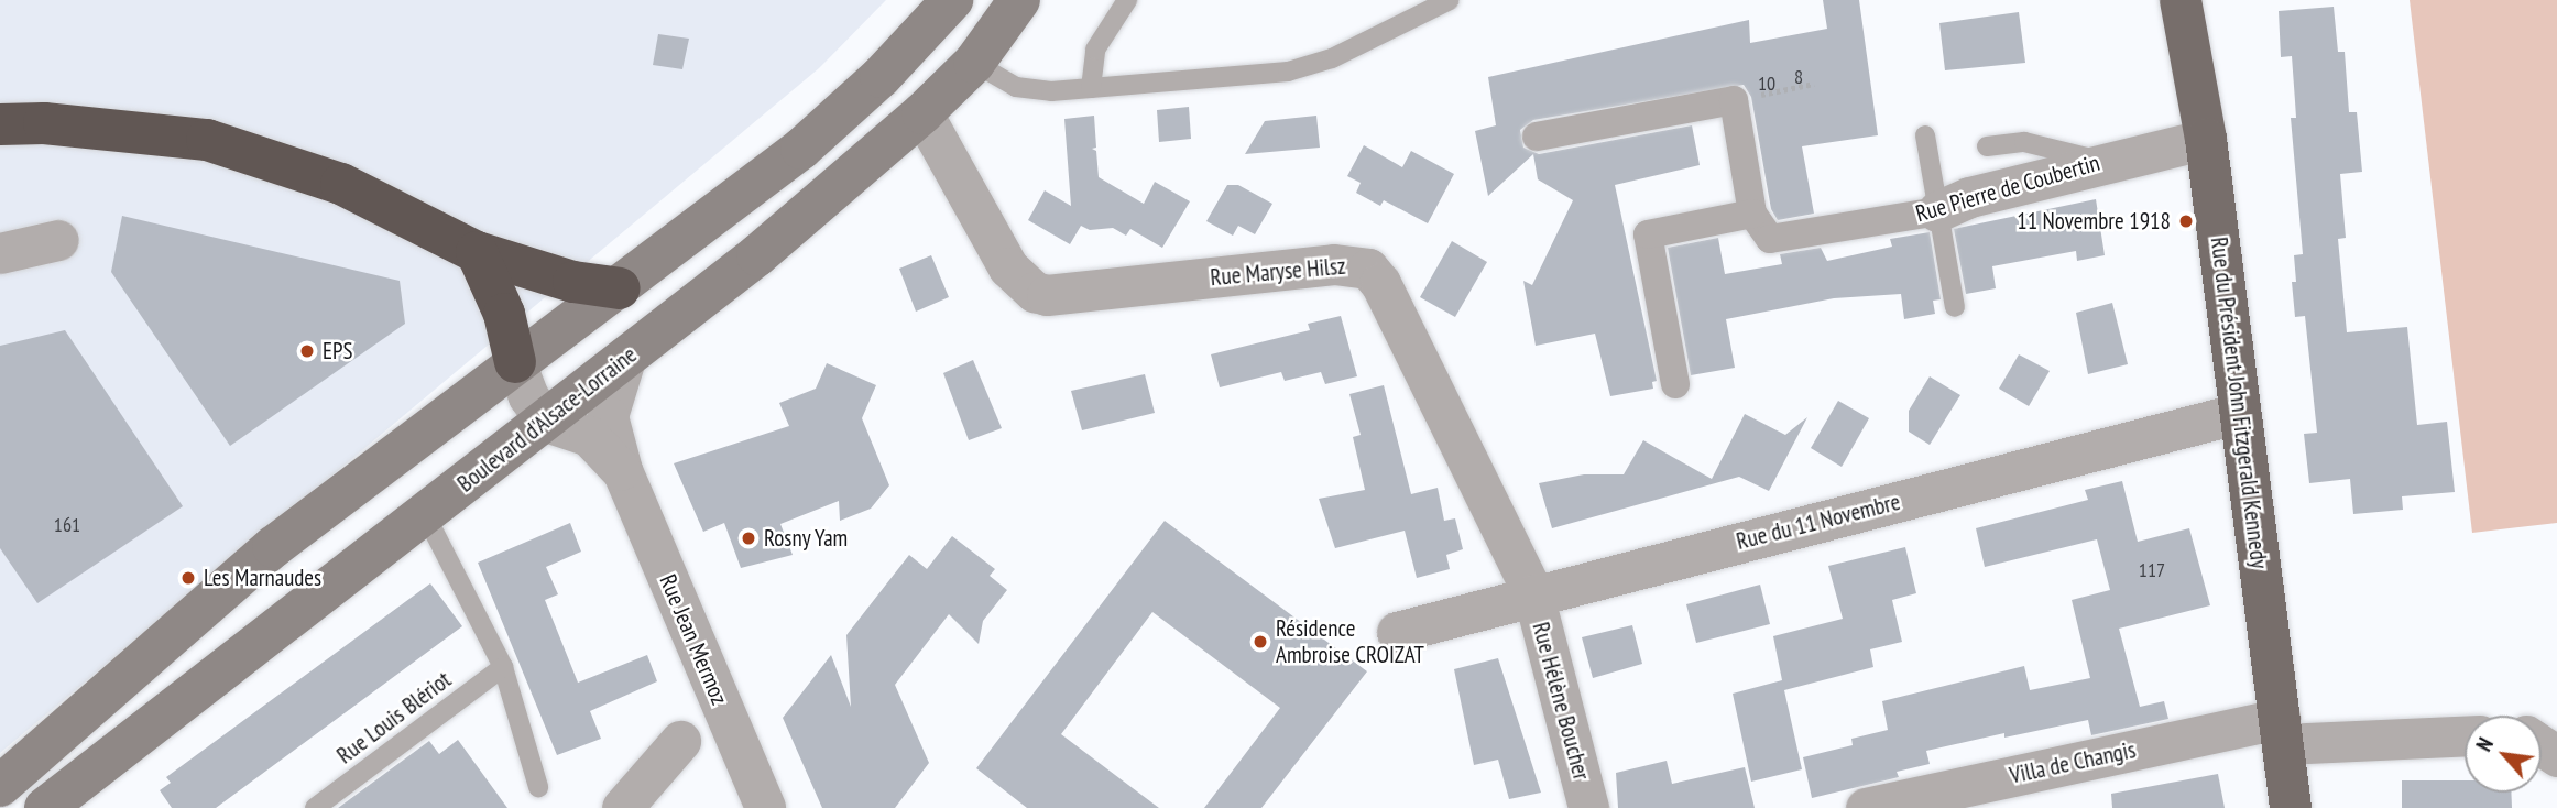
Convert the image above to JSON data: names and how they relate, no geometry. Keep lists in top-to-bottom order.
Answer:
{
  "streets": {
    "main road": ["Rue du Président John Fitzgerald Kennedy", "Boulevard d'Alsace-Lorraine"],
    "street": [
      "Rue Pierre de Coubertin",
      "Rue Maryse Hilsz",
      "Rue du 11 Novembre",
      "Rue Jean Mermoz",
      "Rue Hélène Boucher",
      "Villa de Changis"
    ],
    "lane": ["Rue Louis Blériot"]
  },
  "crossings": [
    ["Rue Pierre de Coubertin", "Rue du Président John Fitzgerald Kennedy"],
    ["Rue Maryse Hilsz", "Boulevard d'Alsace-Lorraine"],
    ["Rue Maryse Hilsz", "Rue du 11 Novembre"],
    ["Rue Maryse Hilsz", "Rue Hélène Boucher"],
    ["Rue du Président John Fitzgerald Kennedy", "Rue du 11 Novembre"],
    ["Rue du Président John Fitzgerald Kennedy", "Villa de Changis"],
    ["Boulevard d'Alsace-Lorraine", "Rue Jean Mermoz"],
    ["Rue du 11 Novembre", "Rue Hélène Boucher"]
  ],
  "places": [
    "11 Novembre 1918",
    "EPS",
    "Rosny Yam",
    "Les Marnaudes",
    "Résidence Ambroise CROIZAT"
  ],
  "house_numbers": [
    "8",
    "10",
    "161",
    "117"
  ],
  "north": "top left"
}
